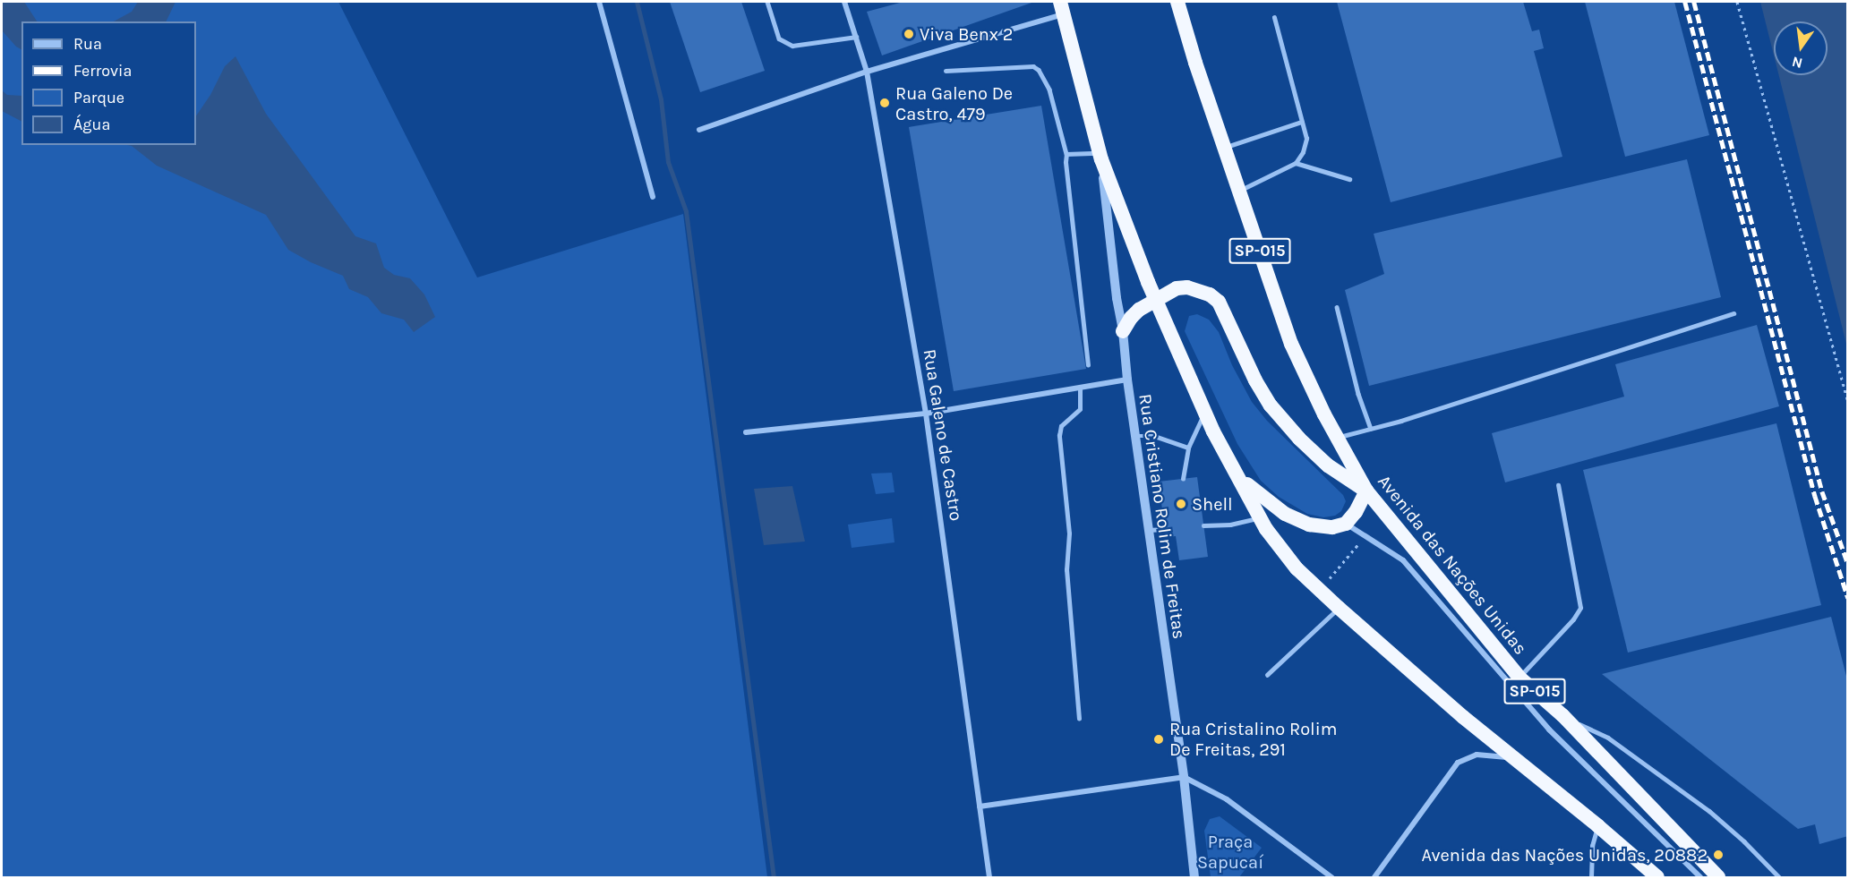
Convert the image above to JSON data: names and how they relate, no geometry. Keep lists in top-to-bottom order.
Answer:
{
  "streets": {
    "highway": ["SP-015", "Avenida das Nações Unidas"],
    "street": ["Rua Galeno de Castro", "Rua Cristiano Rolim de Freitas"]
  },
  "parks": ["Praça Sapucaí"],
  "places": [
    "Viva Benx 2",
    "Rua Galeno De Castro, 479",
    "Shell",
    "Rua Cristalino Rolim De Freitas, 291",
    "Avenida das Nações Unidas, 20882"
  ],
  "legend": [
    "Rua",
    "Ferrovia",
    "Parque",
    "Água"
  ],
  "north": "bottom"
}
